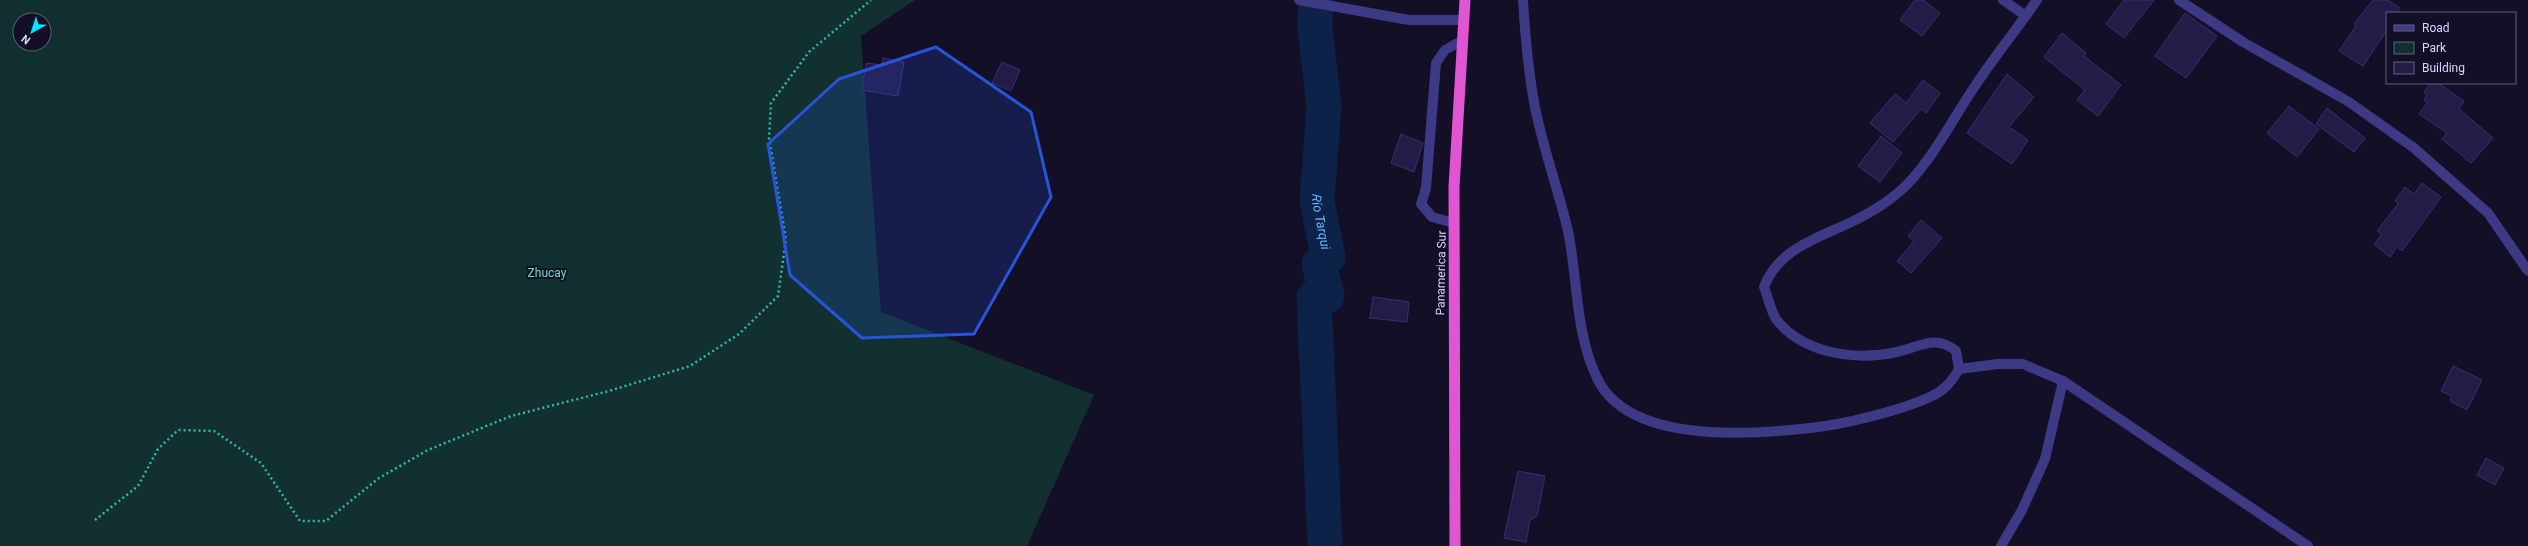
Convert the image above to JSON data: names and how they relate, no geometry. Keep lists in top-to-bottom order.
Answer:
{
  "streets": {
    "highway": ["Panamerica Sur"]
  },
  "water": ["Río Tarqui"],
  "parks": ["Zhucay"],
  "legend": ["Road", "Park", "Building"],
  "north": "bottom left"
}
